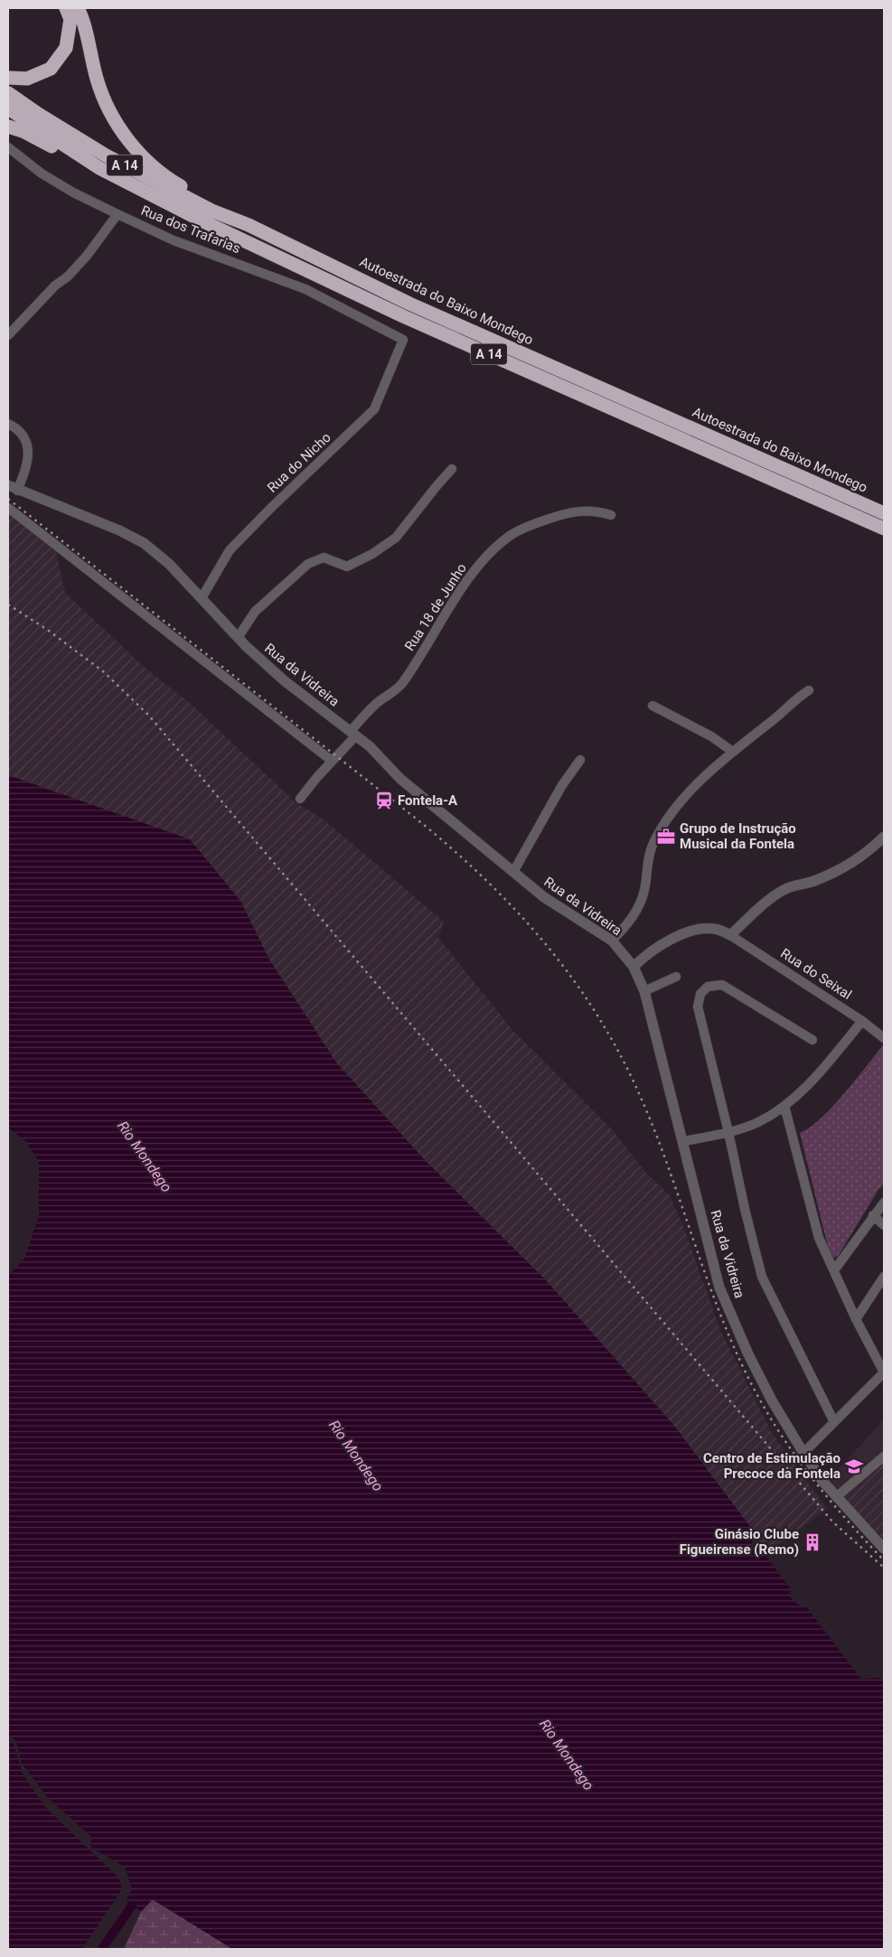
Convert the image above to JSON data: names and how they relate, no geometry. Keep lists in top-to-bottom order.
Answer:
{
  "streets": {
    "highway": ["A 14", "Autoestrada do Baixo Mondego"],
    "street": [
      "Rua dos Trafarias",
      "Rua do Nicho",
      "Rua 18 de Junho",
      "Rua da Vidreira",
      "Rua do Seixal"
    ]
  },
  "crossings": [
    ["Rua dos Trafarias", "Rua do Nicho"],
    ["Rua do Nicho", "Rua da Vidreira"],
    ["Rua 18 de Junho", "Rua da Vidreira"]
  ],
  "water": ["Rio Mondego"],
  "places": {
    "station": ["Fontela-A"],
    "office": ["Grupo de Instrução Musical da Fontela"],
    "school or university": ["Centro de Estimulação Precoce da Fontela"],
    "building": ["Ginásio Clube Figueirense (Remo)"]
  }
}
